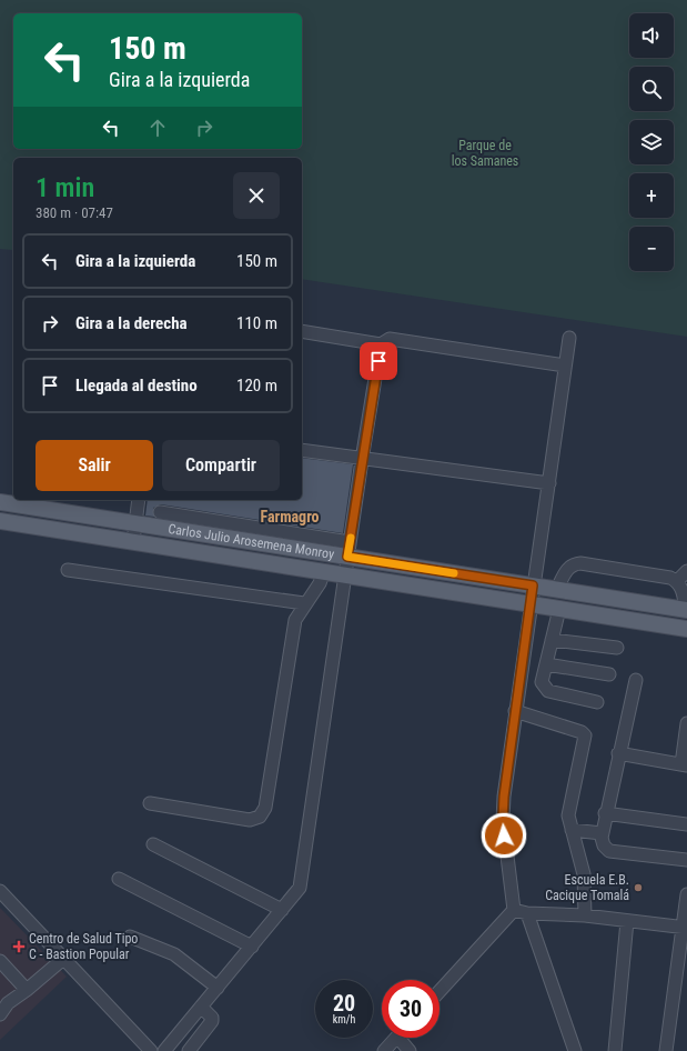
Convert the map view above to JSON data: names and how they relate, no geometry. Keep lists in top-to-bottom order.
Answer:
{
  "streets": {
    "main road": ["Carlos Julio Arosemena Monroy"]
  },
  "districts": ["Farmagro"],
  "parks": ["Parque de los Samanes"],
  "places": {
    "other": ["Escuela E.B. Cacique Tomalá"],
    "health": ["Centro de Salud Tipo C - Bastion Popular"]
  },
  "page": {
    "map_buttons": ["+", "−"],
    "turn": ["150 m", "Gira a la izquierda"],
    "heading": ["1 min", "380 m · 07:47"],
    "list": [
      {
        "name": "Gira a la izquierda",
        "value": "150 m"
      },
      {
        "name": "Gira a la derecha",
        "value": "110 m"
      },
      {
        "name": "Llegada al destino",
        "value": "120 m"
      }
    ],
    "buttons": ["Salir", "Compartir"],
    "speed": "20 km/h",
    "limit": "30"
  }
}
